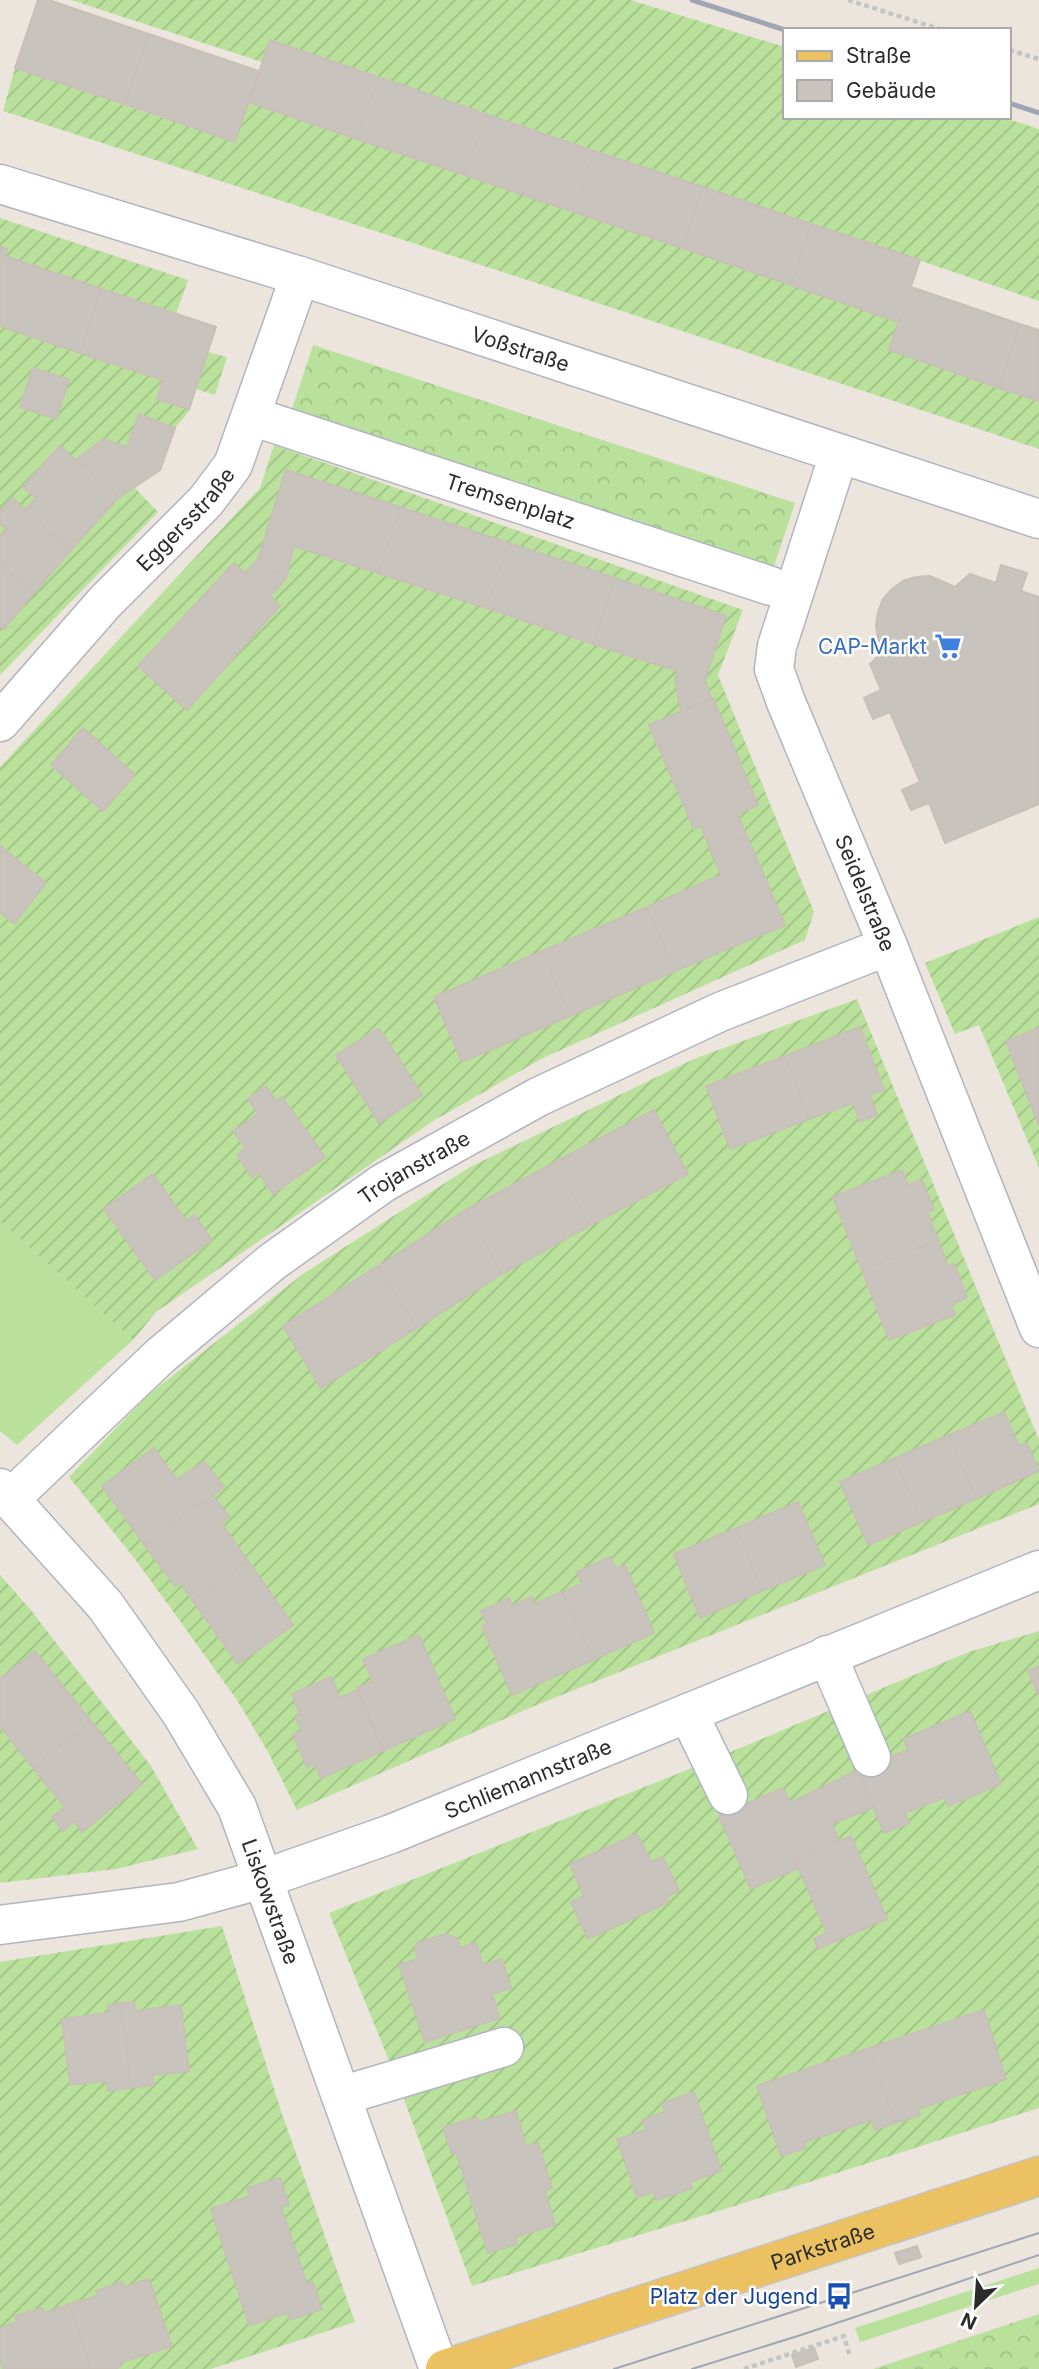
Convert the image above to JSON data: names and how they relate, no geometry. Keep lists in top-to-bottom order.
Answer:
{
  "streets": {
    "main road": ["Parkstraße"],
    "street": [
      "Voßstraße",
      "Tremsenplatz",
      "Eggersstraße",
      "Seidelstraße",
      "Trojanstraße",
      "Schliemannstraße",
      "Liskowstraße"
    ]
  },
  "crossings": [
    ["Voßstraße", "Eggersstraße"],
    ["Voßstraße", "Seidelstraße"],
    ["Tremsenplatz", "Eggersstraße"],
    ["Seidelstraße", "Trojanstraße"],
    ["Trojanstraße", "Liskowstraße"],
    ["Schliemannstraße", "Liskowstraße"]
  ],
  "places": {
    "supermarket": ["CAP-Markt"],
    "bus stop": ["Platz der Jugend"]
  },
  "legend": ["Straße", "Gebäude"],
  "north": "bottom left"
}
